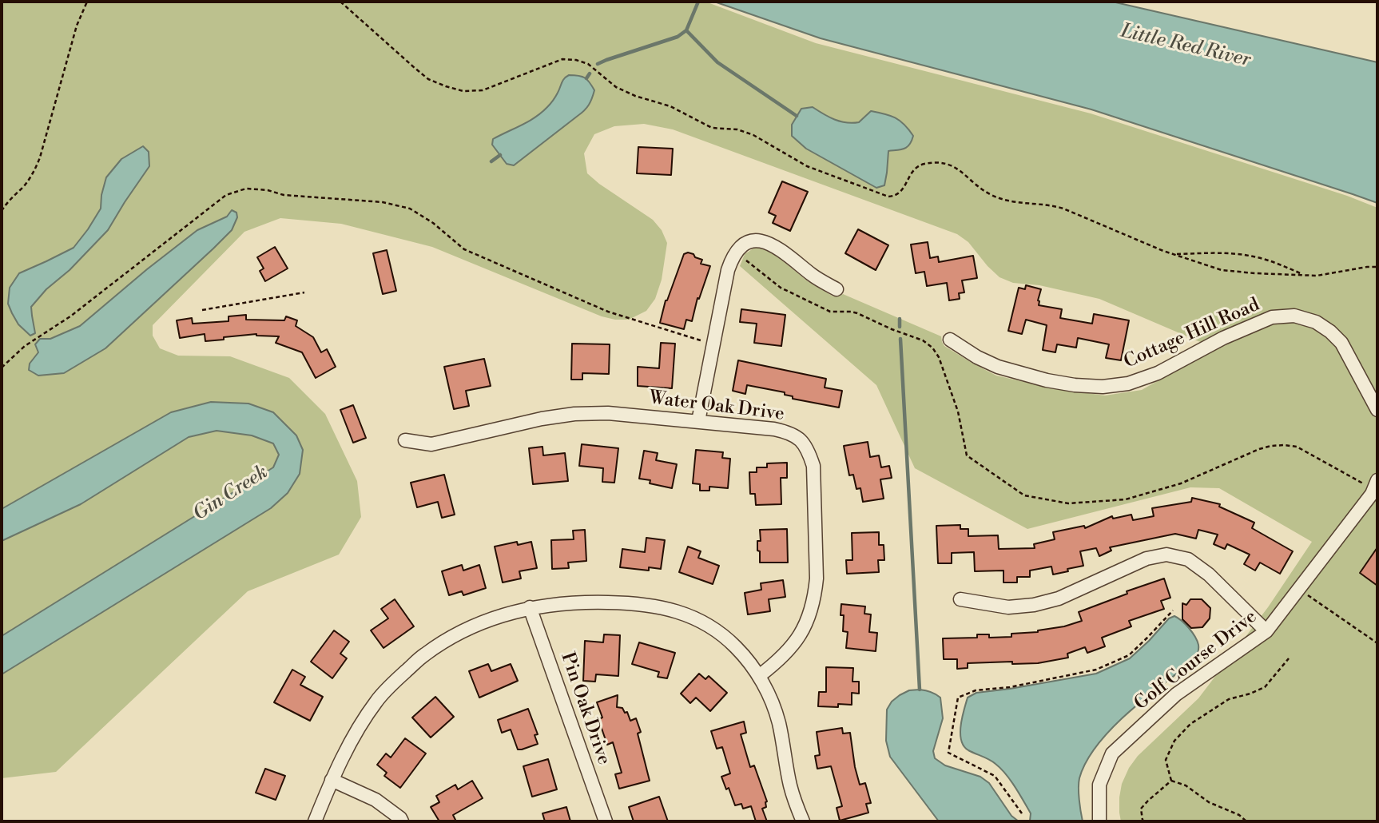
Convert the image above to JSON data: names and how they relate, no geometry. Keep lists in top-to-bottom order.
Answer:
{
  "streets": {
    "street": [
      "Cottage Hill Road",
      "Water Oak Drive",
      "Golf Course Drive",
      "Pin Oak Drive"
    ]
  },
  "water": ["Little Red River", "Gin Creek"]
}
